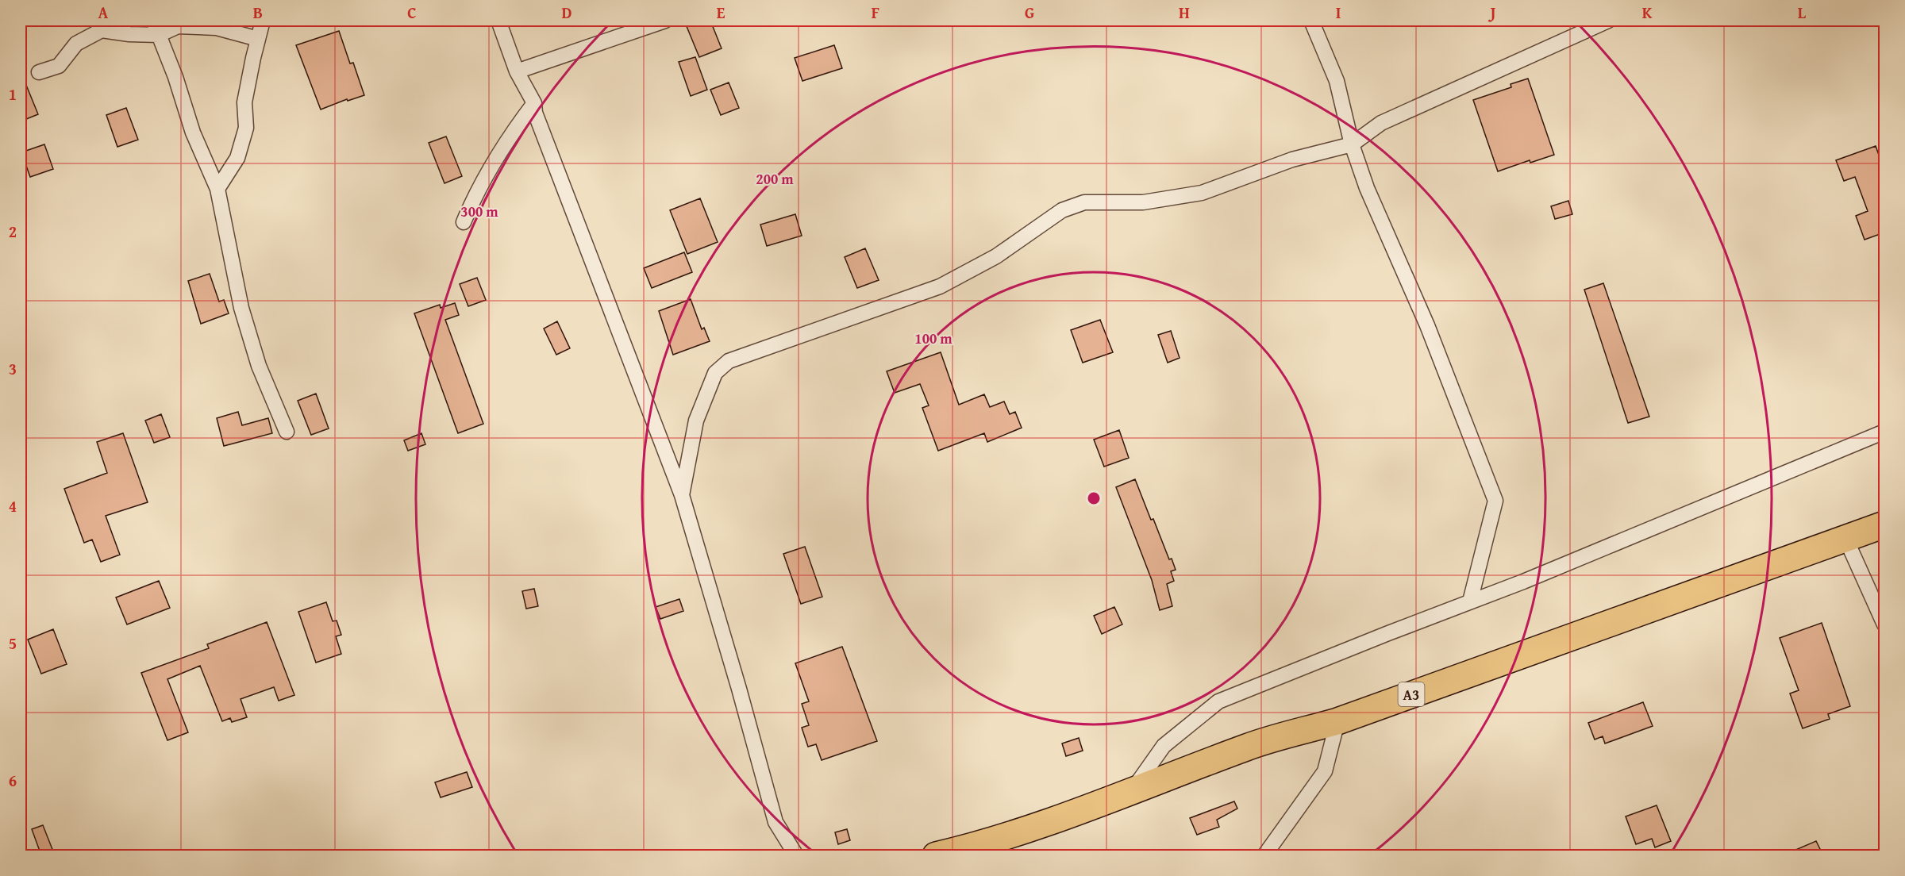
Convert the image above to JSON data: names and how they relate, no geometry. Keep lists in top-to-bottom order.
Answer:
{
  "streets": {
    "highway": ["A3"]
  },
  "grid": {
    "columns": [
      "A",
      "B",
      "C",
      "D",
      "E",
      "F",
      "G",
      "H",
      "I",
      "J",
      "K",
      "L"
    ],
    "rows": [
      "1",
      "2",
      "3",
      "4",
      "5",
      "6"
    ]
  },
  "rings": ["200 m", "300 m", "100 m"]
}
